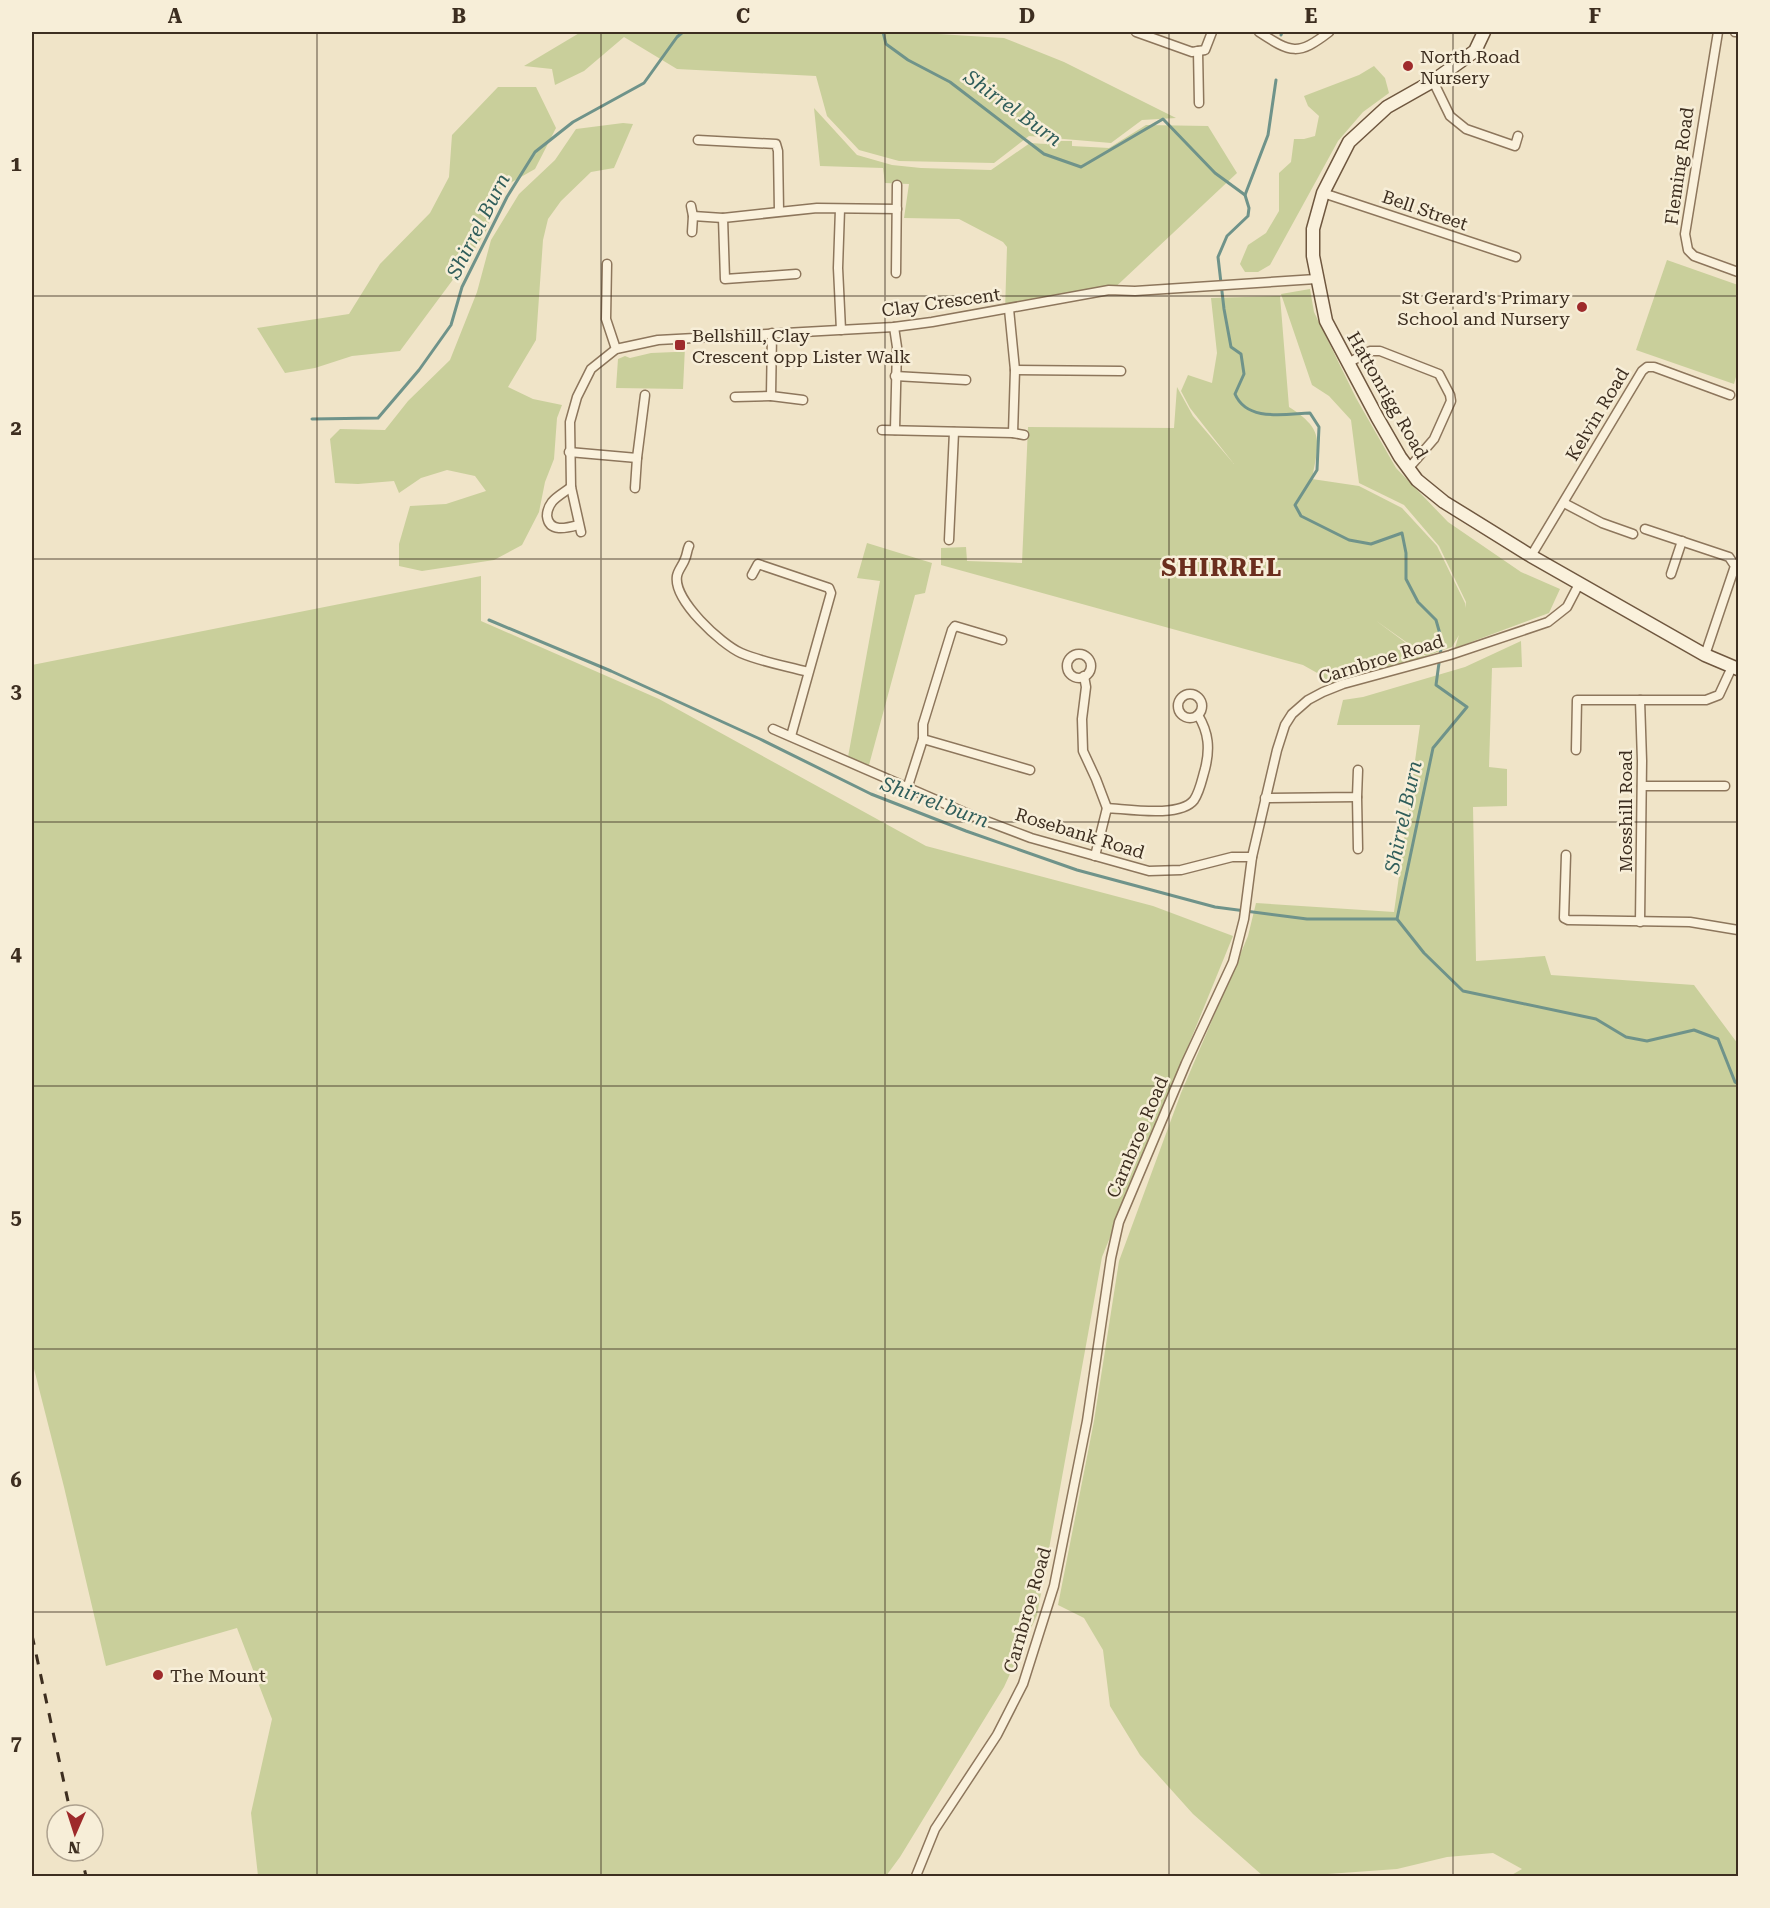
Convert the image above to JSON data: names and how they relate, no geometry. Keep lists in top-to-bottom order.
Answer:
{
  "streets": {
    "street": [
      "Fleming Road",
      "Bell Street",
      "Clay Crescent",
      "Hattonrigg Road",
      "Kelvin Road",
      "Carnbroe Road",
      "Mosshill Road",
      "Rosebank Road"
    ]
  },
  "crossings": [
    ["Bell Street", "Hattonrigg Road"],
    ["Clay Crescent", "Hattonrigg Road"],
    ["Hattonrigg Road", "Kelvin Road"],
    ["Hattonrigg Road", "Carnbroe Road"],
    ["Carnbroe Road", "Rosebank Road"]
  ],
  "districts": ["SHIRREL"],
  "water": ["Shirrel Burn", "Shirrel burn"],
  "places": {
    "other": ["North Road Nursery", "St Gerard's Primary School and Nursery", "The Mount"],
    "transit": ["Bellshill, Clay Crescent opp Lister Walk"]
  },
  "north": "bottom",
  "grid": {
    "columns": [
      "A",
      "B",
      "C",
      "D",
      "E",
      "F"
    ],
    "rows": [
      "1",
      "2",
      "3",
      "4",
      "5",
      "6",
      "7"
    ]
  }
}
